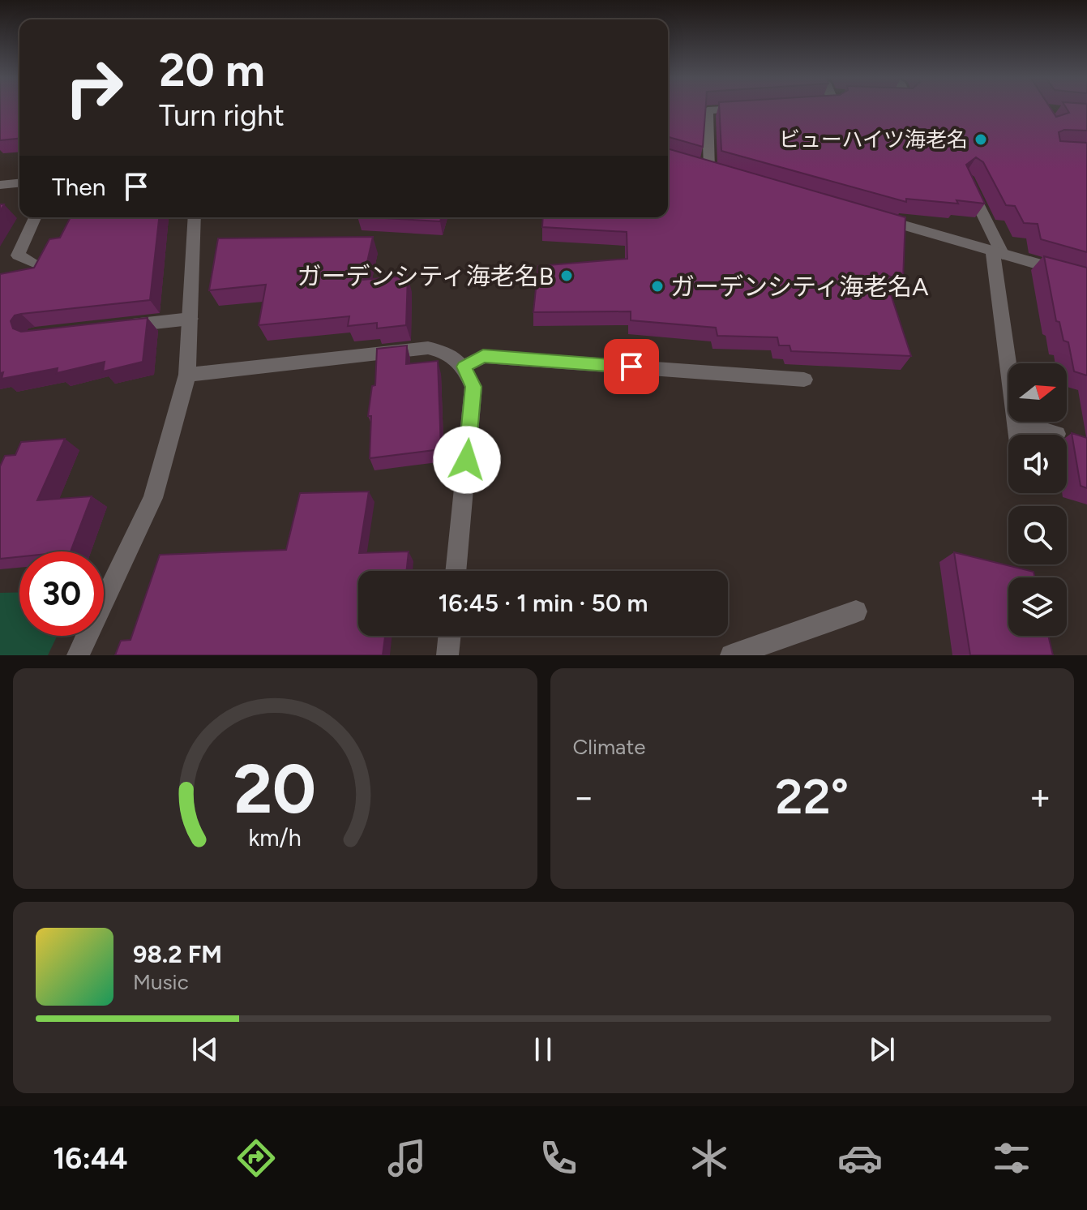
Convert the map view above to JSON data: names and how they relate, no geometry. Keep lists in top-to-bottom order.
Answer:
{
  "places": ["ビューハイツ海老名", "ガーデンシティ海老名B", "ガーデンシティ海老名A"],
  "north": "right",
  "page": {
    "turn": ["20 m", "Turn right"],
    "then": "Then",
    "limit": "30",
    "trip": "16:45 · 1 min · 50 m",
    "tile": "Climate",
    "heat": ["−", "22°", "+"],
    "song": ["98.2 FM", "Music"],
    "tabs": "16:44",
    "gauge": ["20", "km/h"]
  }
}
